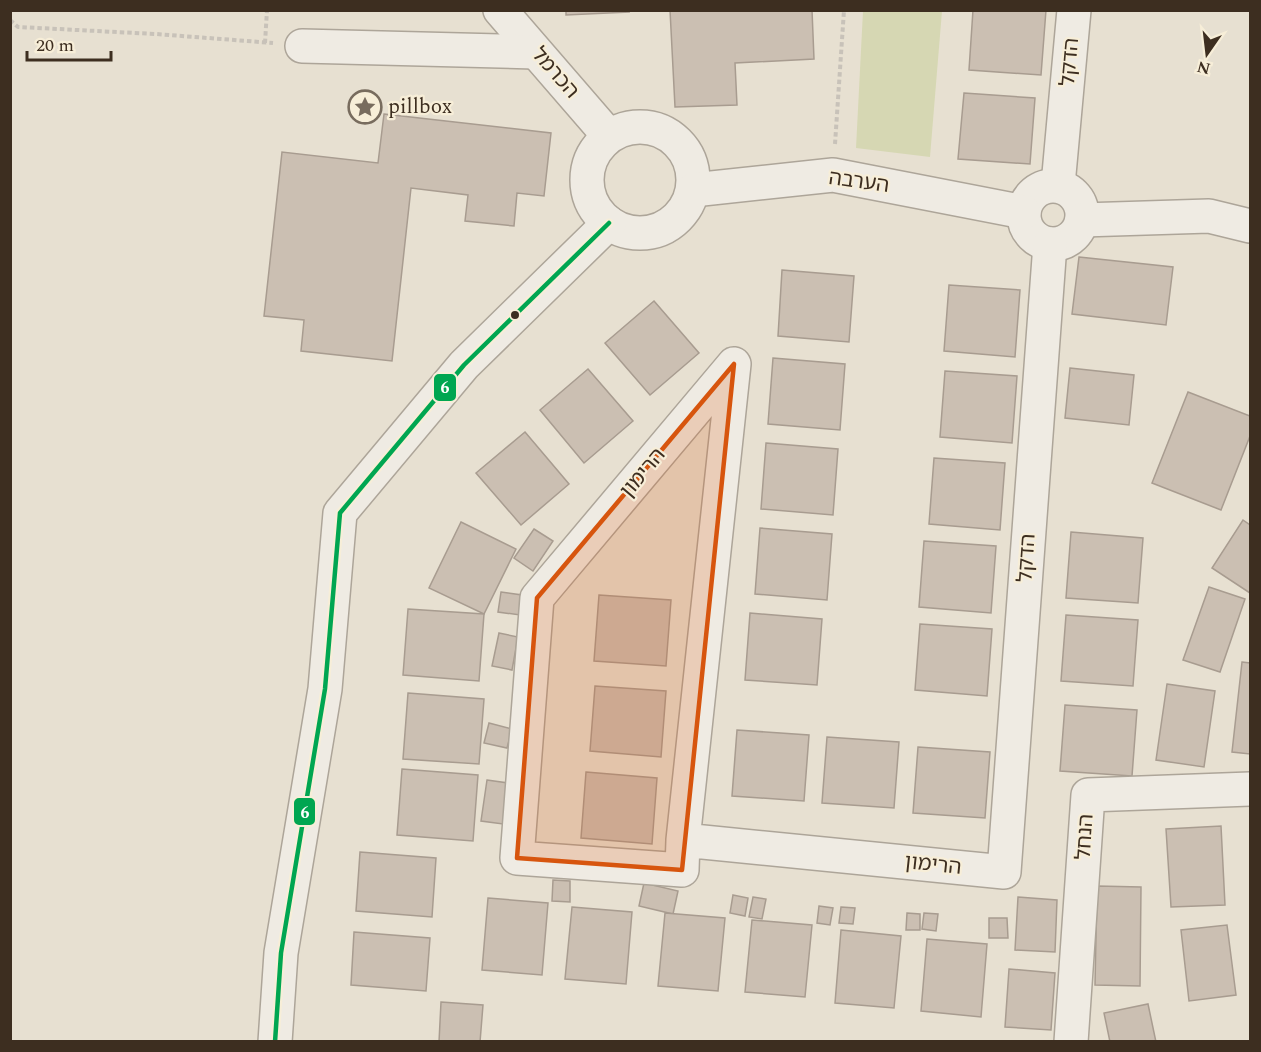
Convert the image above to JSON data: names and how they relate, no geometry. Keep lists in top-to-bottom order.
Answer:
{
  "streets": {
    "street": [
      "הדקל",
      "הכרמל",
      "הערבה",
      "הרימון",
      "הנחל"
    ]
  },
  "crossings": [
    ["הדקל", "הערבה"],
    ["הדקל", "הרימון"],
    ["הכרמל", "הערבה"]
  ],
  "places": {
    "place": ["pillbox"]
  },
  "lines": ["transit line 6"],
  "scale_bar": "20 m",
  "north": "bottom"
}
